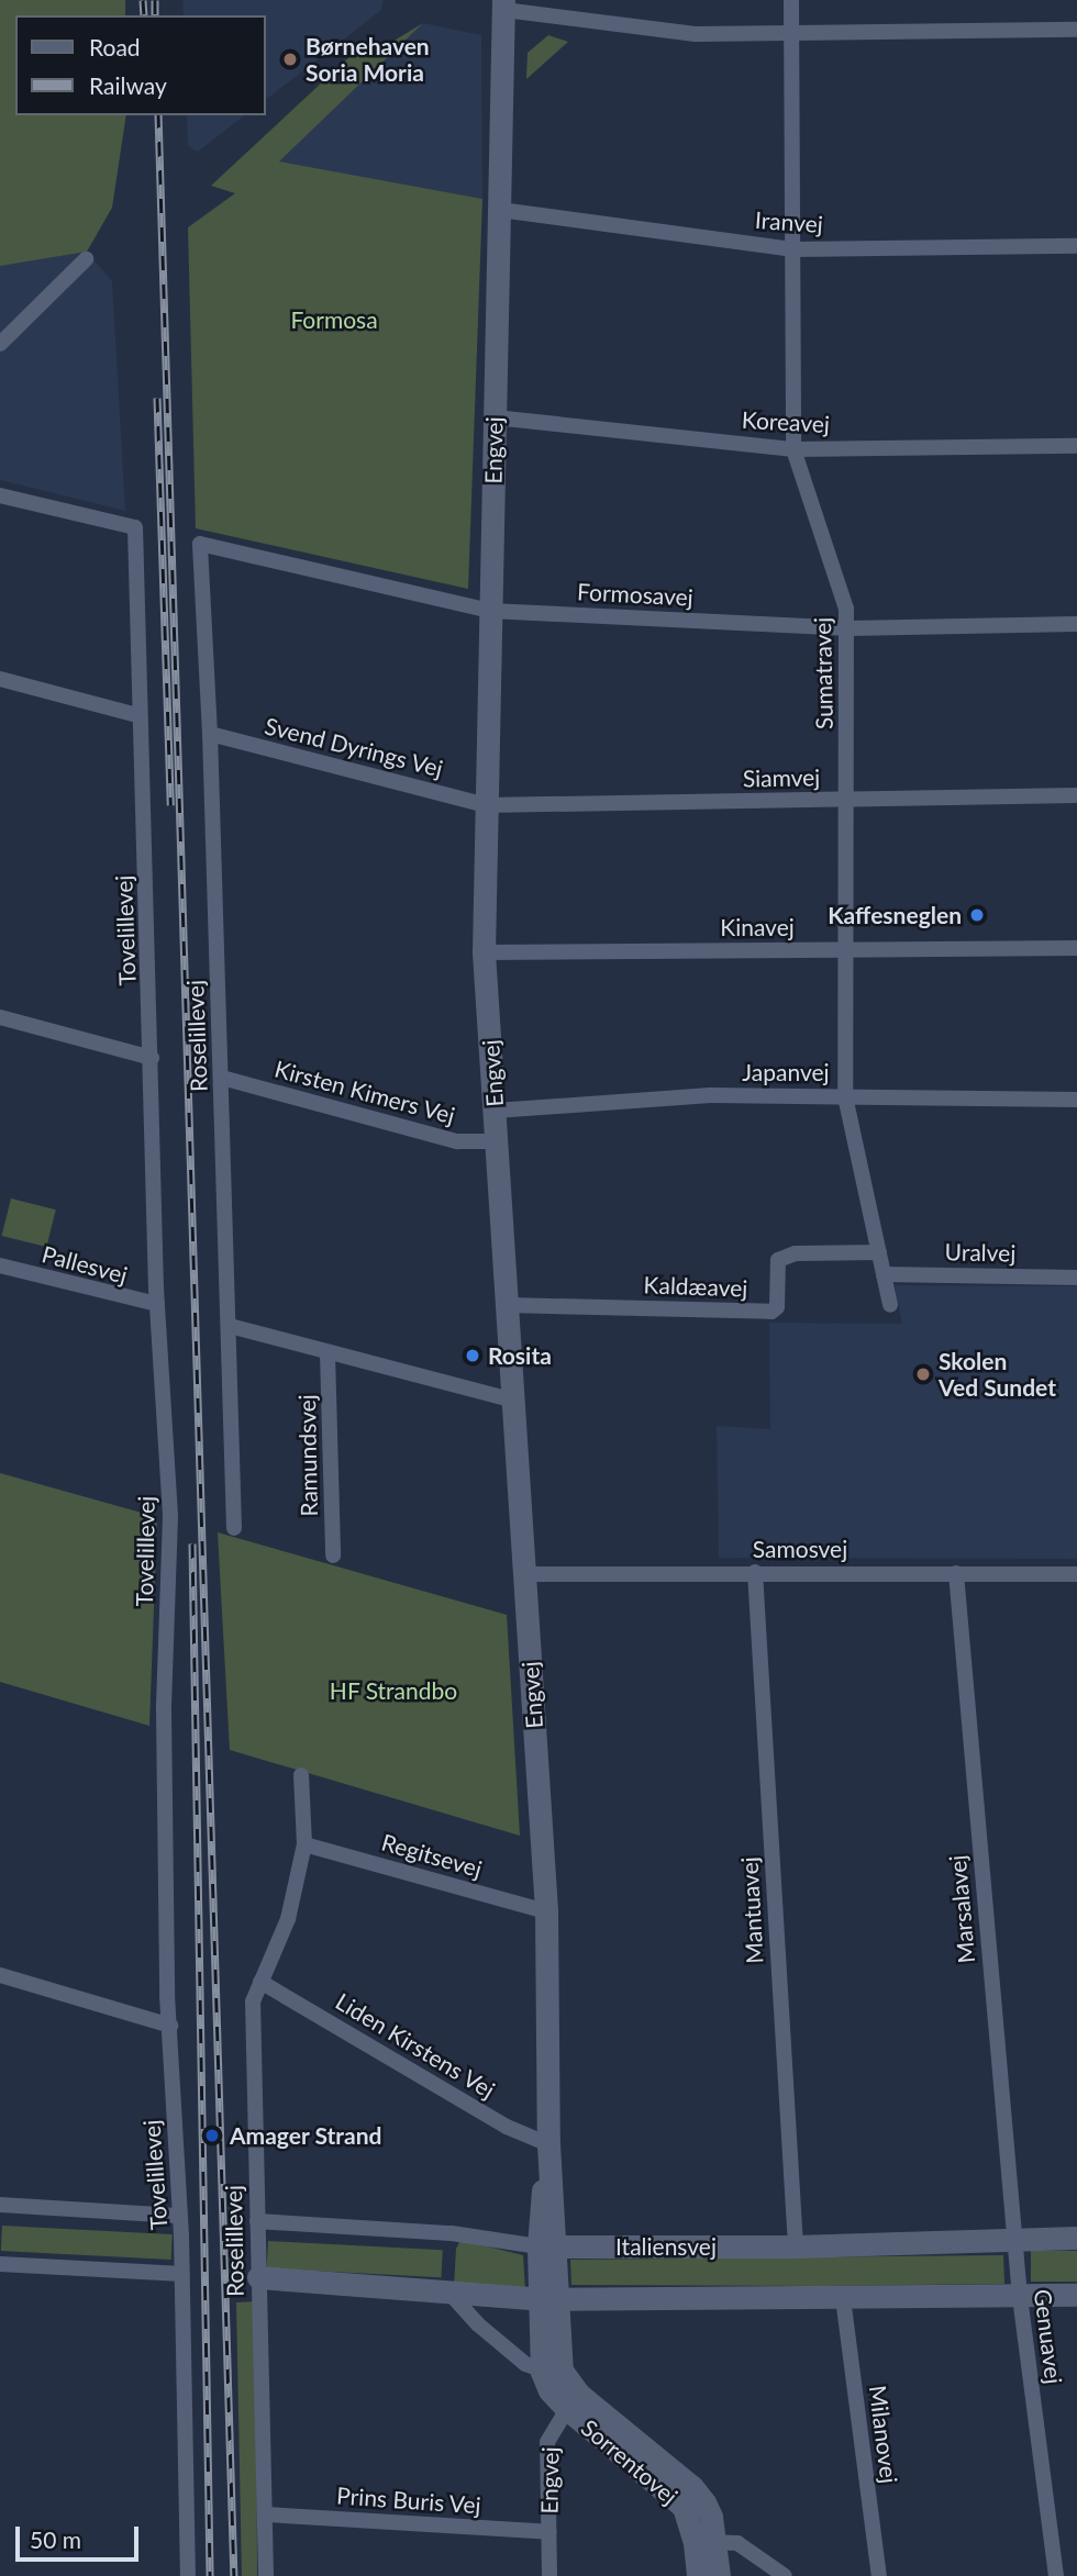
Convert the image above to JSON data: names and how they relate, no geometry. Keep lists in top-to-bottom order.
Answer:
{
  "streets": {
    "street": [
      "Iranvej",
      "Koreavej",
      "Engvej",
      "Formosavej",
      "Sumatravej",
      "Svend Dyrings Vej",
      "Siamvej",
      "Kinavej",
      "Tovelillevej",
      "Roselillevej",
      "Japanvej",
      "Kirsten Kimers Vej",
      "Uralvej",
      "Pallesvej",
      "Kaldæavej",
      "Ramundsvej",
      "Samosvej",
      "Regitsevej",
      "Marsalavej",
      "Mantuavej",
      "Liden Kirstens Vej",
      "Italiensvej",
      "Genuavej",
      "Milanovej",
      "Sorrentovej",
      "Prins Buris Vej"
    ]
  },
  "crossings": [
    ["Iranvej", "Engvej"],
    ["Iranvej", "Sumatravej"],
    ["Koreavej", "Engvej"],
    ["Koreavej", "Sumatravej"],
    ["Engvej", "Formosavej"],
    ["Engvej", "Svend Dyrings Vej"],
    ["Engvej", "Siamvej"],
    ["Engvej", "Kinavej"],
    ["Engvej", "Japanvej"],
    ["Engvej", "Kirsten Kimers Vej"],
    ["Engvej", "Kaldæavej"],
    ["Engvej", "Samosvej"],
    ["Engvej", "Regitsevej"],
    ["Engvej", "Liden Kirstens Vej"],
    ["Engvej", "Italiensvej"],
    ["Engvej", "Sorrentovej"],
    ["Engvej", "Prins Buris Vej"],
    ["Formosavej", "Sumatravej"],
    ["Formosavej", "Roselillevej"],
    ["Sumatravej", "Siamvej"],
    ["Sumatravej", "Kinavej"],
    ["Sumatravej", "Japanvej"],
    ["Sumatravej", "Uralvej"],
    ["Sumatravej", "Kaldæavej"],
    ["Svend Dyrings Vej", "Siamvej"],
    ["Svend Dyrings Vej", "Roselillevej"],
    ["Tovelillevej", "Pallesvej"],
    ["Roselillevej", "Kirsten Kimers Vej"],
    ["Roselillevej", "Regitsevej"],
    ["Roselillevej", "Liden Kirstens Vej"],
    ["Roselillevej", "Italiensvej"],
    ["Roselillevej", "Prins Buris Vej"],
    ["Samosvej", "Marsalavej"],
    ["Samosvej", "Mantuavej"],
    ["Marsalavej", "Italiensvej"],
    ["Marsalavej", "Genuavej"],
    ["Mantuavej", "Italiensvej"],
    ["Italiensvej", "Genuavej"]
  ],
  "parks": ["Formosa", "HF Strandbo"],
  "places": [
    "Børnehaven Soria Moria",
    "Kaffesneglen",
    "Rosita",
    "Skolen Ved Sundet",
    "Amager Strand"
  ],
  "legend": ["Road", "Railway"],
  "scale_bar": "50 m"
}
